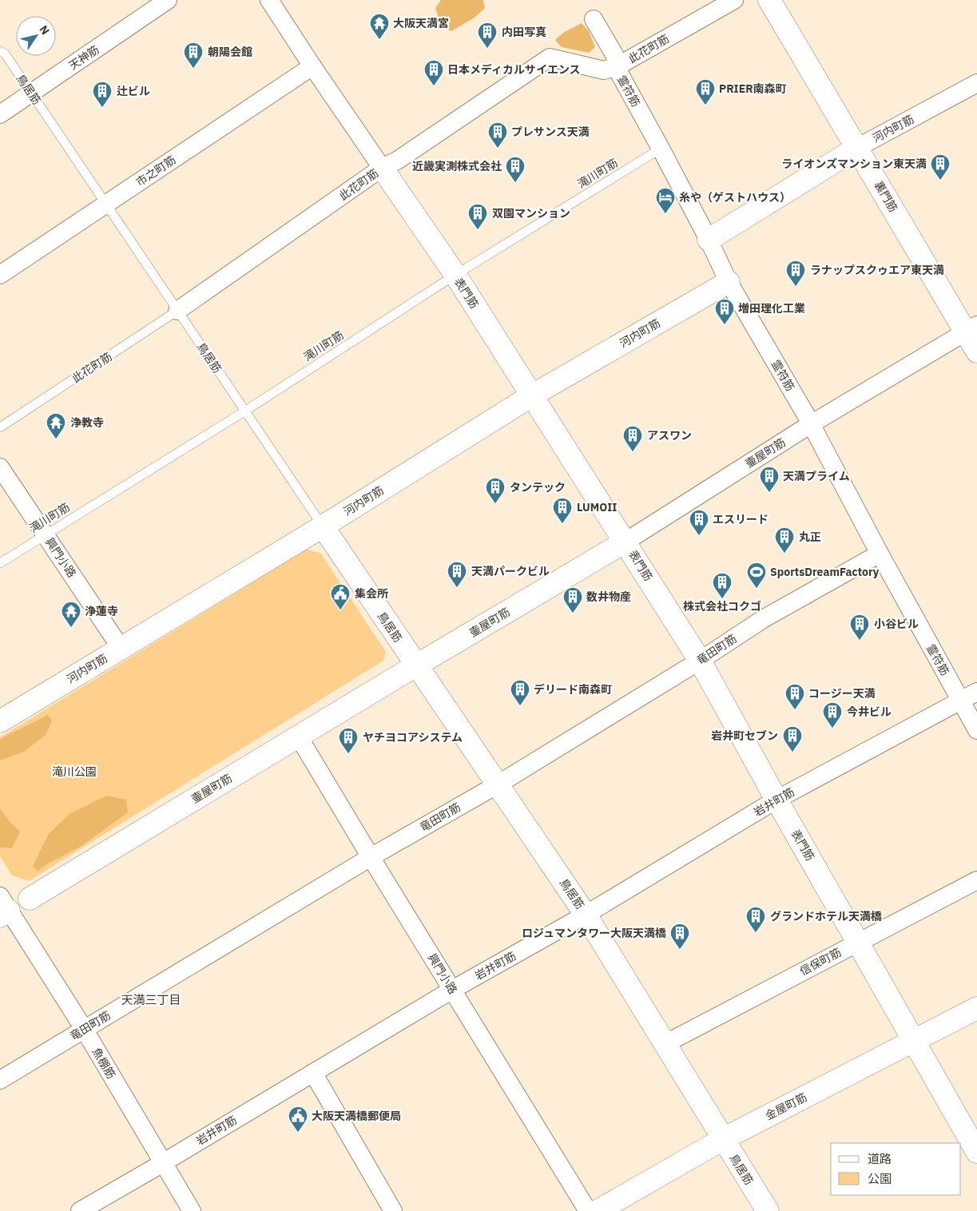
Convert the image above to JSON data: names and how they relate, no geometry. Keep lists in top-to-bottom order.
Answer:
{
  "streets": {
    "street": [
      "此花町筋",
      "天神筋",
      "鳥居筋",
      "霊符筋",
      "河内町筋",
      "市之町筋",
      "裏門筋",
      "表門筋",
      "壷屋町筋",
      "興門小路",
      "竜田町筋",
      "岩井町筋",
      "信保町筋",
      "魚棚筋",
      "金屋町筋"
    ],
    "lane": ["滝川町筋"]
  },
  "crossings": [
    ["此花町筋", "鳥居筋"],
    ["此花町筋", "霊符筋"],
    ["此花町筋", "表門筋"],
    ["天神筋", "鳥居筋"],
    ["鳥居筋", "河内町筋"],
    ["鳥居筋", "市之町筋"],
    ["鳥居筋", "滝川町筋"],
    ["鳥居筋", "壷屋町筋"],
    ["鳥居筋", "竜田町筋"],
    ["鳥居筋", "岩井町筋"],
    ["鳥居筋", "信保町筋"],
    ["鳥居筋", "金屋町筋"],
    ["霊符筋", "河内町筋"],
    ["霊符筋", "滝川町筋"],
    ["霊符筋", "壷屋町筋"],
    ["霊符筋", "竜田町筋"],
    ["霊符筋", "岩井町筋"],
    ["河内町筋", "裏門筋"],
    ["河内町筋", "表門筋"],
    ["河内町筋", "興門小路"],
    ["市之町筋", "表門筋"],
    ["滝川町筋", "表門筋"],
    ["滝川町筋", "興門小路"],
    ["裏門筋", "壷屋町筋"],
    ["表門筋", "壷屋町筋"],
    ["表門筋", "竜田町筋"],
    ["表門筋", "岩井町筋"],
    ["表門筋", "信保町筋"],
    ["表門筋", "金屋町筋"],
    ["壷屋町筋", "興門小路"],
    ["壷屋町筋", "魚棚筋"],
    ["興門小路", "竜田町筋"],
    ["興門小路", "岩井町筋"],
    ["竜田町筋", "魚棚筋"],
    ["岩井町筋", "魚棚筋"]
  ],
  "districts": ["天満三丁目"],
  "parks": ["滝川公園"],
  "places": {
    "temple": ["大阪天満宮", "浄教寺", "浄蓮寺"],
    "building": [
      "内田写真",
      "朝陽会館",
      "日本メディカルサイエンス",
      "PRIER南森町",
      "辻ビル",
      "プレサンス天満",
      "ライオンズマンション東天満",
      "近畿実測株式会社",
      "双園マンション",
      "ラナップスクゥエア東天満",
      "増田理化工業",
      "アスワン",
      "天満プライム",
      "タンテック",
      "LUMOII",
      "エスリード",
      "丸正",
      "天満パークビル",
      "株式会社コクゴ",
      "数井物産",
      "小谷ビル",
      "デリード南森町",
      "コージー天満",
      "今井ビル",
      "岩井町セブン",
      "ヤチヨコアシステム",
      "グランドホテル天満橋",
      "ロジュマンタワー大阪天満橋"
    ],
    "hotel": ["糸や（ゲストハウス）"],
    "sports": ["SportsDreamFactory"],
    "public building": ["集会所", "大阪天満橋郵便局"]
  },
  "legend": ["道路", "公園"],
  "north": "top right"
}
